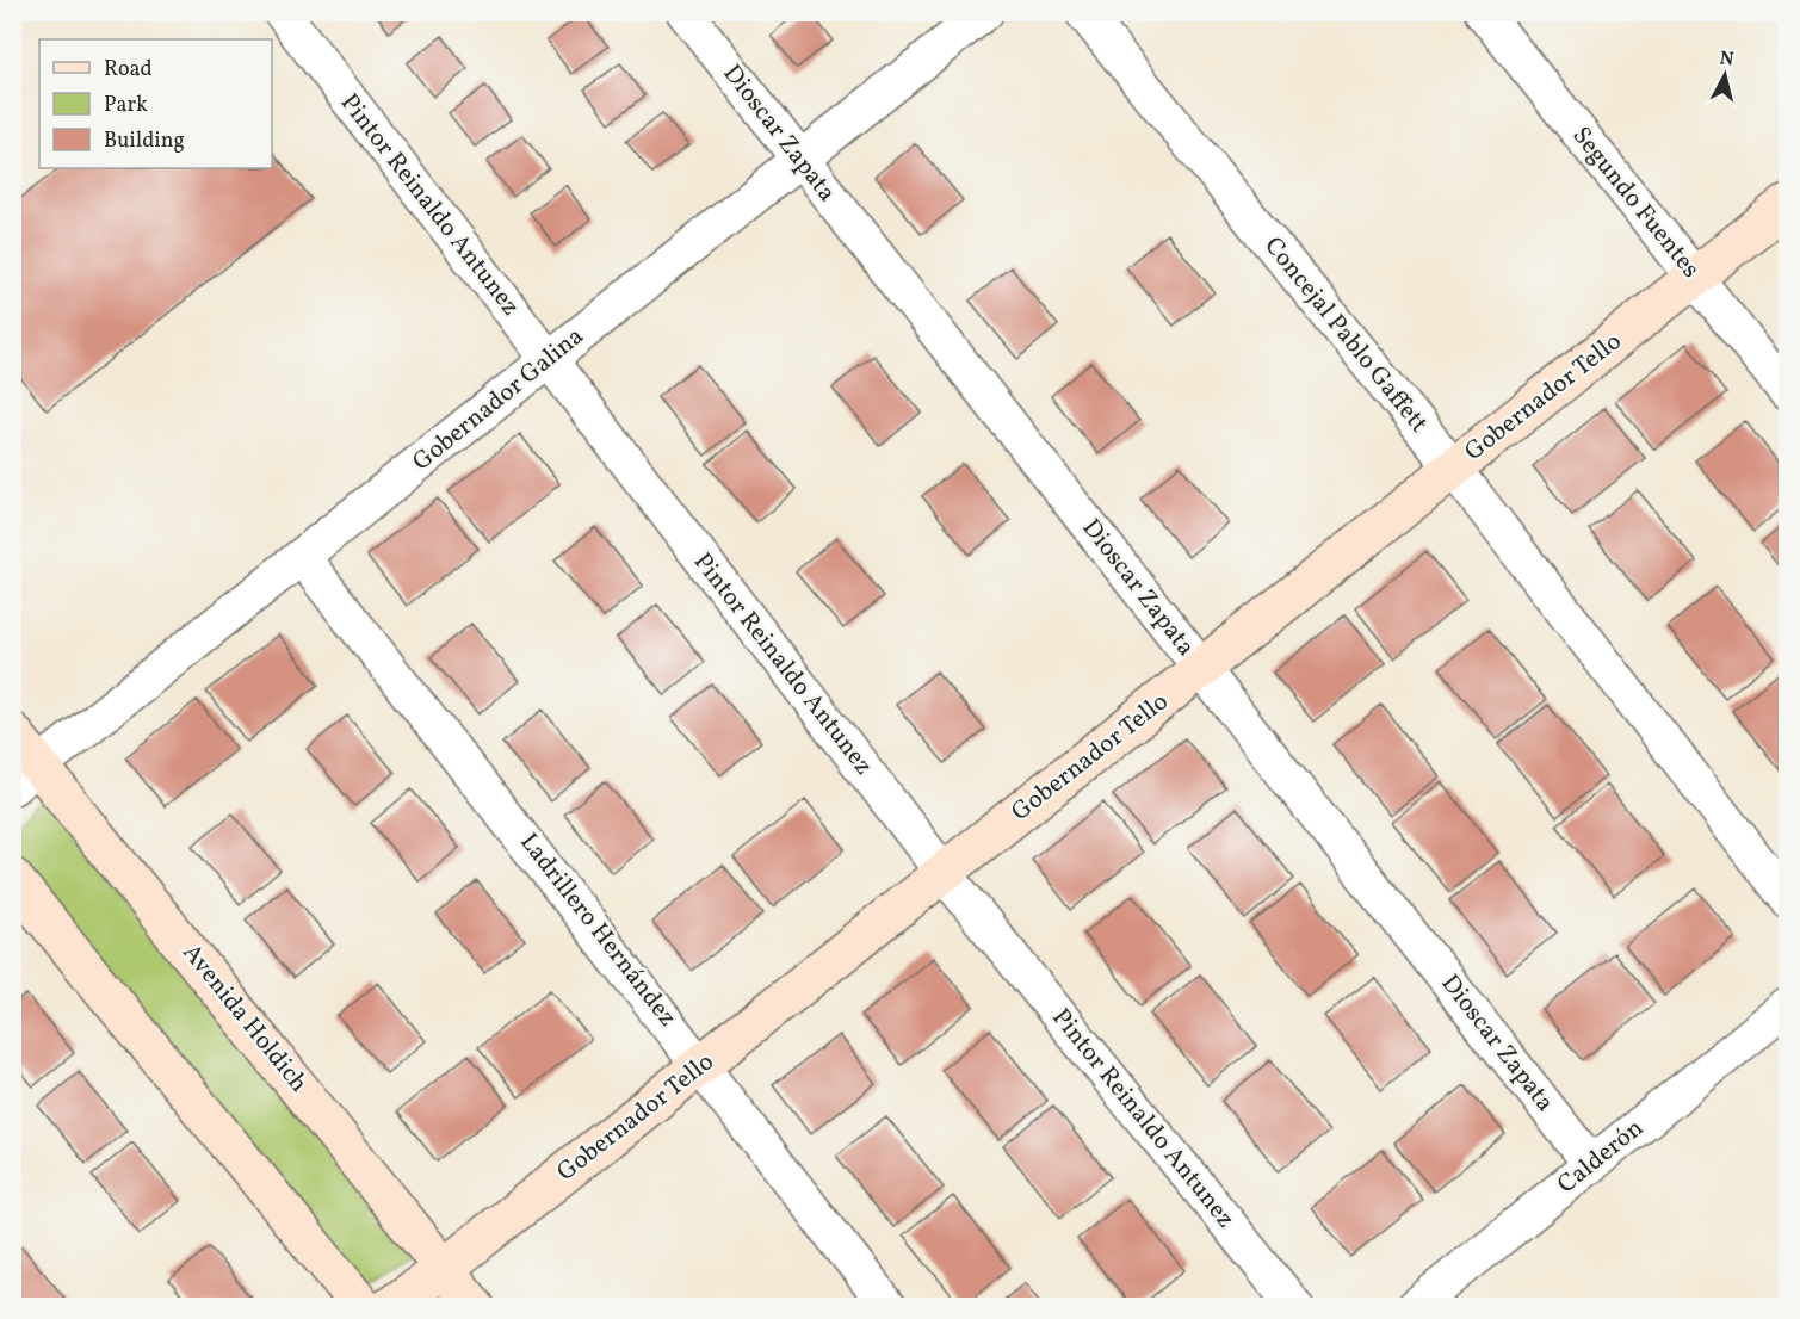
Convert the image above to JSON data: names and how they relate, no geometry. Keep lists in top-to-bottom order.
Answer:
{
  "streets": {
    "street": [
      "Dioscar Zapata",
      "Segundo Fuentes",
      "Pintor Reinaldo Antunez",
      "Concejal Pablo Gaffett",
      "Gobernador Tello",
      "Gobernador Galina",
      "Ladrillero Hernández",
      "Avenida Holdich",
      "Calderón"
    ]
  },
  "crossings": [
    ["Dioscar Zapata", "Gobernador Tello"],
    ["Dioscar Zapata", "Gobernador Galina"],
    ["Dioscar Zapata", "Calderón"],
    ["Segundo Fuentes", "Gobernador Tello"],
    ["Pintor Reinaldo Antunez", "Gobernador Tello"],
    ["Pintor Reinaldo Antunez", "Gobernador Galina"],
    ["Concejal Pablo Gaffett", "Gobernador Tello"],
    ["Gobernador Tello", "Ladrillero Hernández"],
    ["Gobernador Tello", "Avenida Holdich"],
    ["Gobernador Galina", "Ladrillero Hernández"],
    ["Gobernador Galina", "Avenida Holdich"]
  ],
  "legend": ["Road", "Park", "Building"],
  "north": "top"
}
